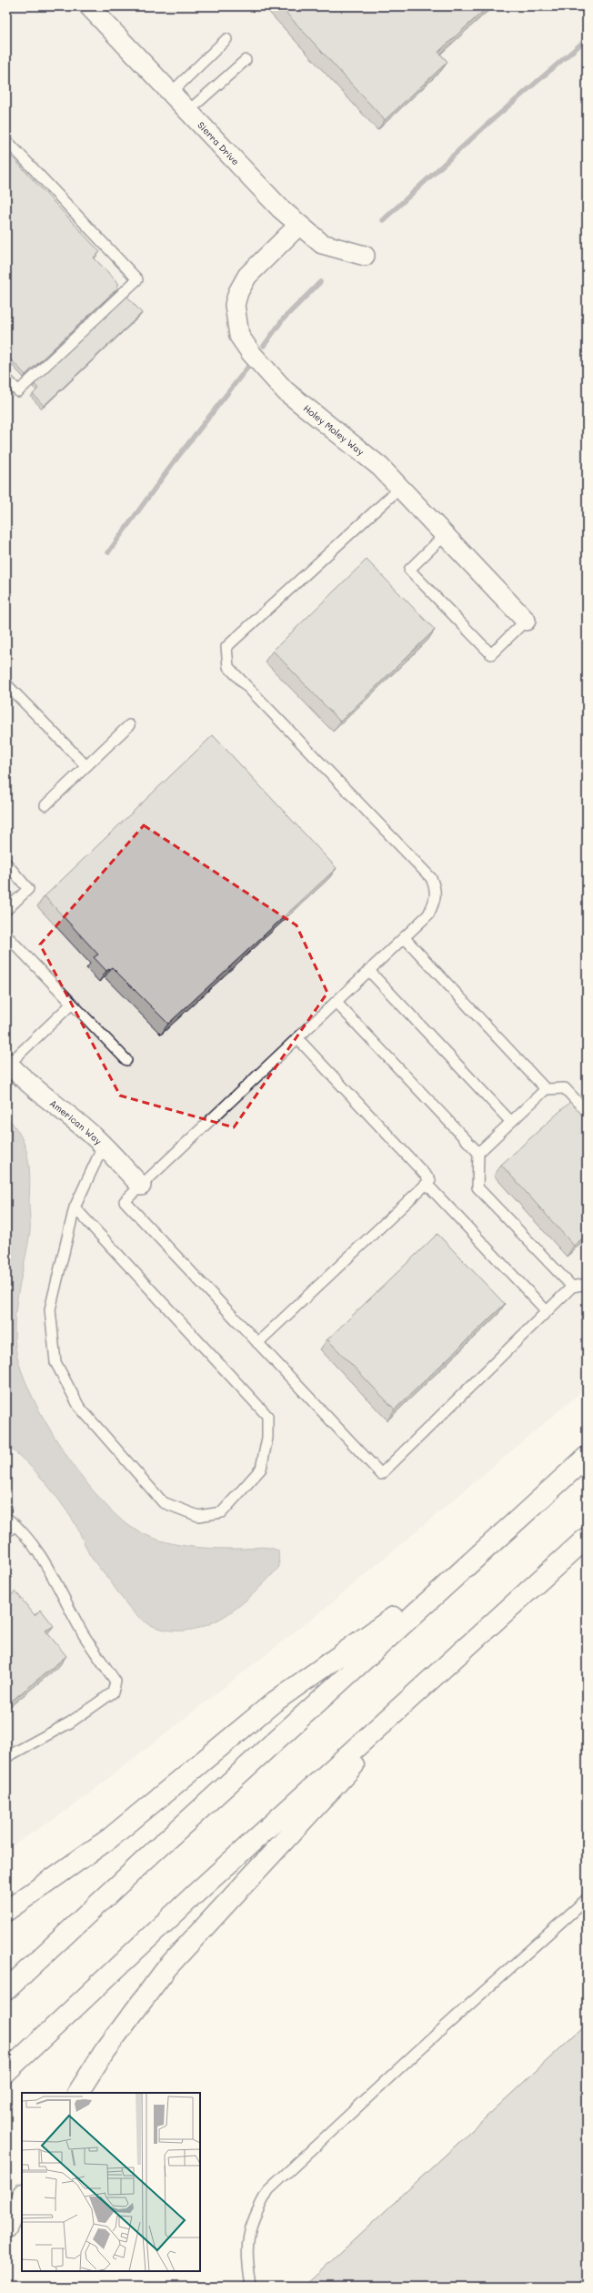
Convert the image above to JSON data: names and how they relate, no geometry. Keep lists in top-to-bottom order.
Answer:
{
  "streets": {
    "street": ["Sierra Drive", "Holey Moley Way", "American Way"]
  },
  "crossings": [
    ["Sierra Drive", "Holey Moley Way"]
  ]
}
